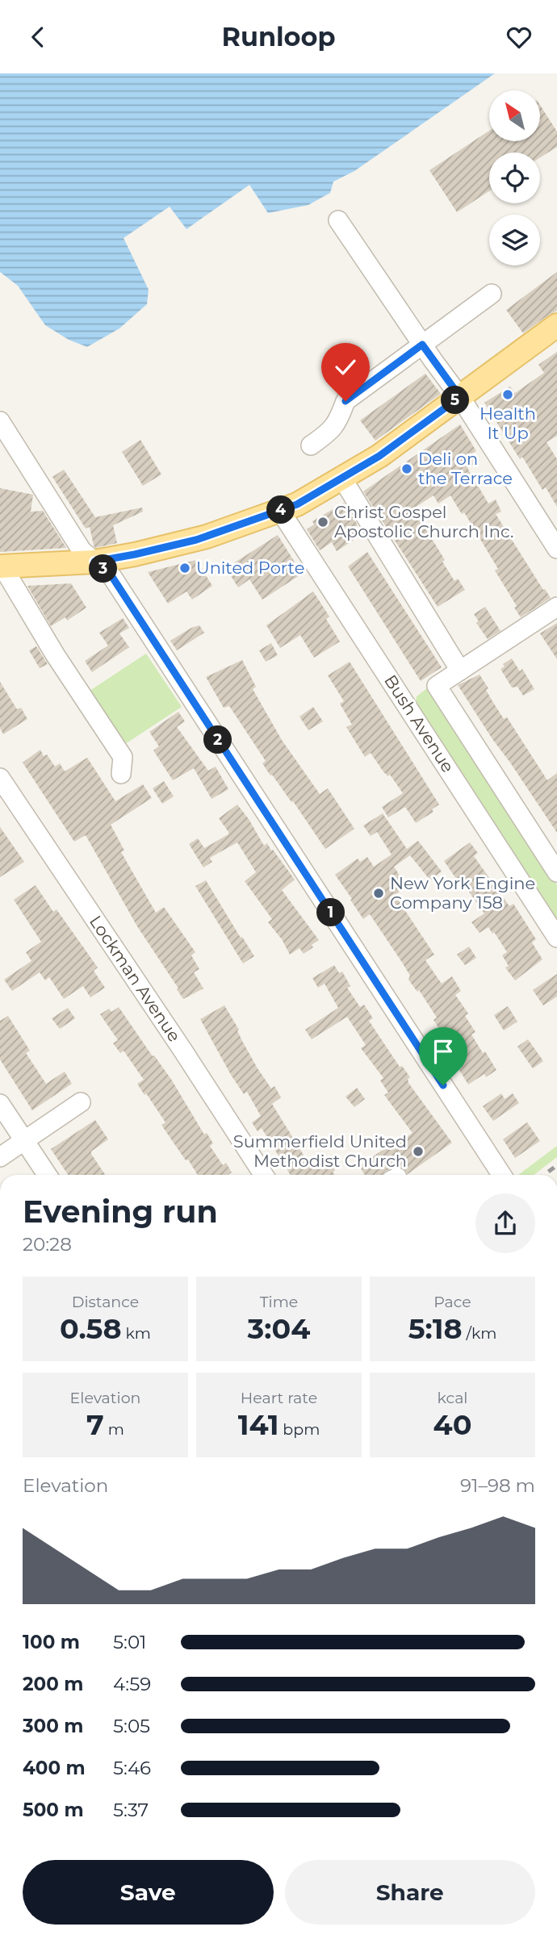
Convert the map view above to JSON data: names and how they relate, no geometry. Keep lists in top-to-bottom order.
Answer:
{
  "streets": {
    "street": ["Bush Avenue", "Lockman Avenue"]
  },
  "places": [
    "Health It Up",
    "Deli on the Terrace",
    "Christ Gospel Apostolic Church Inc.",
    "United Porte",
    "New York Engine Company 158",
    "Summerfield United Methodist Church"
  ],
  "north": "top left",
  "page": {
    "header": "Runloop",
    "pins": [
      "5",
      "4",
      "3",
      "2",
      "1"
    ],
    "heading": ["Evening run", "20:28"],
    "stats": [
      ["Distance", "0.58 km"],
      ["Time", "3:04"],
      ["Pace", "5:18 /km"],
      ["Elevation", "7 m"],
      ["Heart rate", "141 bpm"],
      ["kcal", "40"]
    ],
    "chart": ["Elevation", "91–98 m"],
    "list": [
      {
        "name": "100 m",
        "note": "5:01"
      },
      {
        "name": "200 m",
        "note": "4:59"
      },
      {
        "name": "300 m",
        "note": "5:05"
      },
      {
        "name": "400 m",
        "note": "5:46"
      },
      {
        "name": "500 m",
        "note": "5:37"
      }
    ],
    "buttons": ["Save", "Share"]
  }
}
